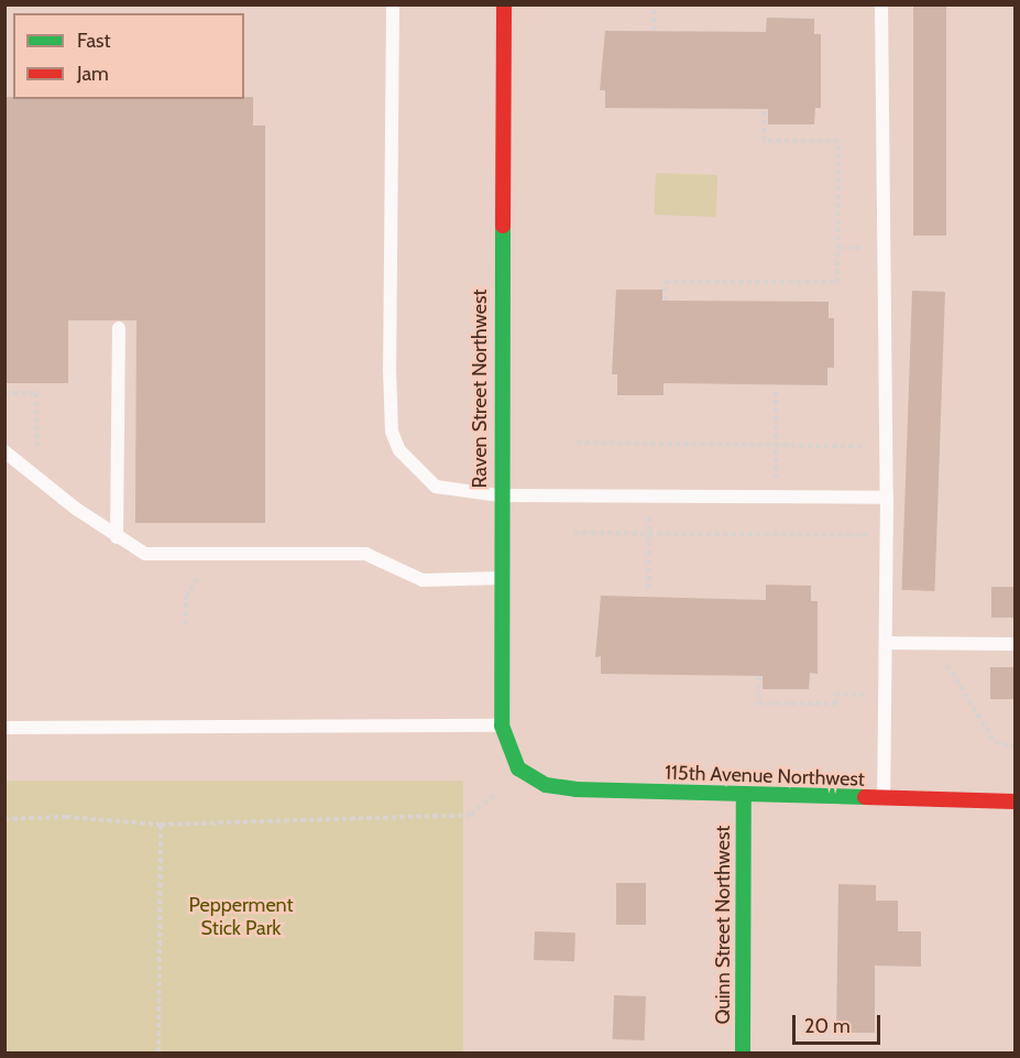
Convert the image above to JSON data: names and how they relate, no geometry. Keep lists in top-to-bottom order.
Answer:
{
  "streets": {
    "street": ["Raven Street Northwest", "115th Avenue Northwest", "Quinn Street Northwest"]
  },
  "crossings": [
    ["Raven Street Northwest", "115th Avenue Northwest"],
    ["115th Avenue Northwest", "Quinn Street Northwest"]
  ],
  "parks": ["Pepperment Stick Park"],
  "legend": ["Fast", "Jam"],
  "scale_bar": "20 m"
}
